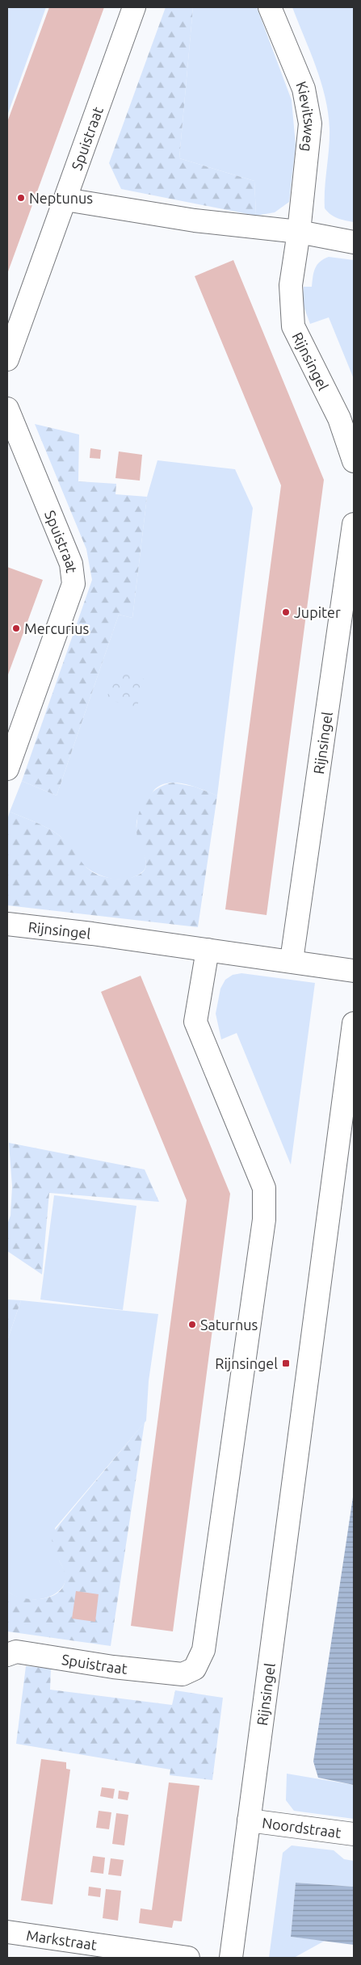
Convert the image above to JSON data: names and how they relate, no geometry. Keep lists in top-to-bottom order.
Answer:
{
  "streets": {
    "street": [
      "Kievitsweg",
      "Spuistraat",
      "Rijnsingel",
      "Noordstraat",
      "Markstraat"
    ]
  },
  "crossings": [
    ["Kievitsweg", "Rijnsingel"],
    ["Spuistraat", "Rijnsingel"],
    ["Rijnsingel", "Noordstraat"]
  ],
  "places": {
    "other": [
      "Neptunus",
      "Jupiter",
      "Mercurius",
      "Saturnus"
    ],
    "transit": ["Rijnsingel"]
  }
}
